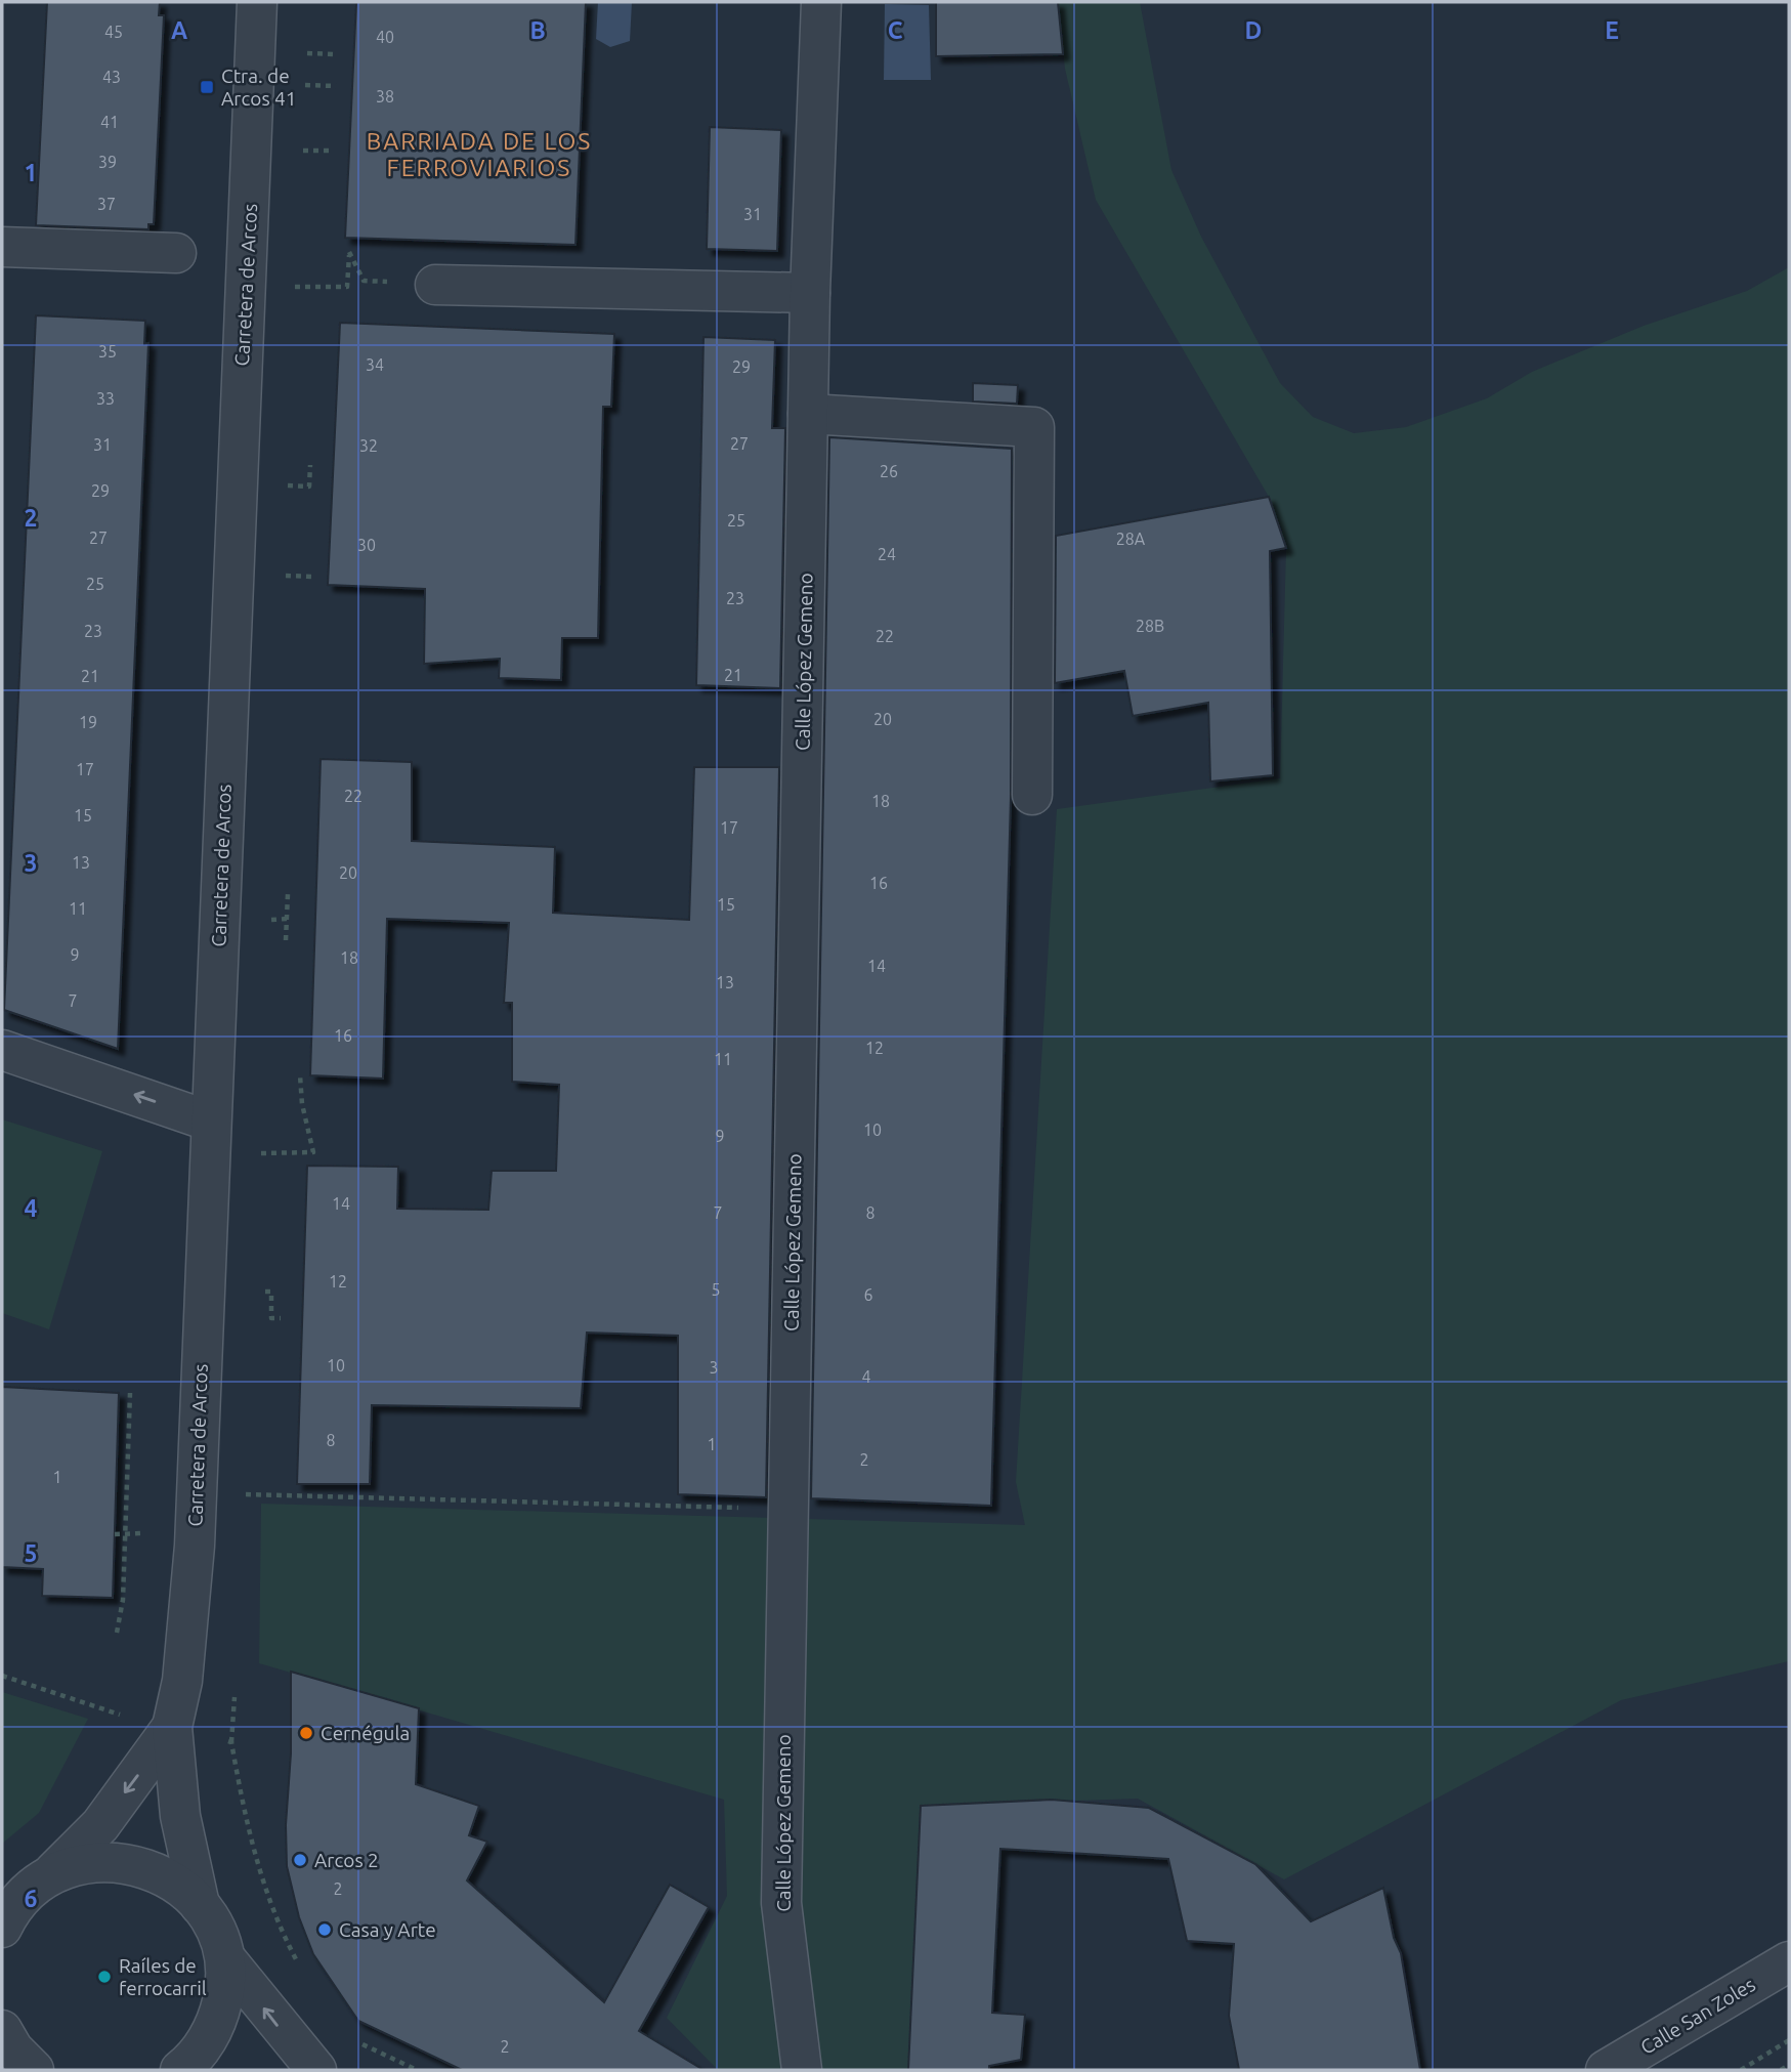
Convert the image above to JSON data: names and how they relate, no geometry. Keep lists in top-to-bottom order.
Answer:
{
  "streets": {
    "street": ["Carretera de Arcos", "Calle López Gemeno", "Calle San Zoles"]
  },
  "districts": ["BARRIADA DE LOS FERROVIARIOS"],
  "places": {
    "transit": ["Ctra. de Arcos 41"],
    "other": [
      "Cernégula",
      "Arcos 2",
      "Casa y Arte",
      "Raíles de ferrocarril"
    ]
  },
  "house_numbers": [
    "45",
    "40",
    "43",
    "38",
    "41",
    "39",
    "37",
    "31",
    "35",
    "34",
    "29",
    "33",
    "27",
    "31",
    "32",
    "26",
    "29",
    "25",
    "27",
    "28A",
    "30",
    "24",
    "25",
    "23",
    "28B",
    "23",
    "22",
    "21",
    "21",
    "20",
    "19",
    "17",
    "22",
    "18",
    "15",
    "17",
    "13",
    "20",
    "16",
    "15",
    "11",
    "9",
    "18",
    "14",
    "13",
    "7",
    "16",
    "12",
    "11",
    "10",
    "9",
    "14",
    "7",
    "8",
    "12",
    "5",
    "6",
    "10",
    "3",
    "4",
    "8",
    "1",
    "2",
    "1",
    "2",
    "2"
  ],
  "grid": {
    "columns": [
      "A",
      "B",
      "C",
      "D",
      "E"
    ],
    "rows": [
      "1",
      "2",
      "3",
      "4",
      "5",
      "6"
    ]
  }
}
